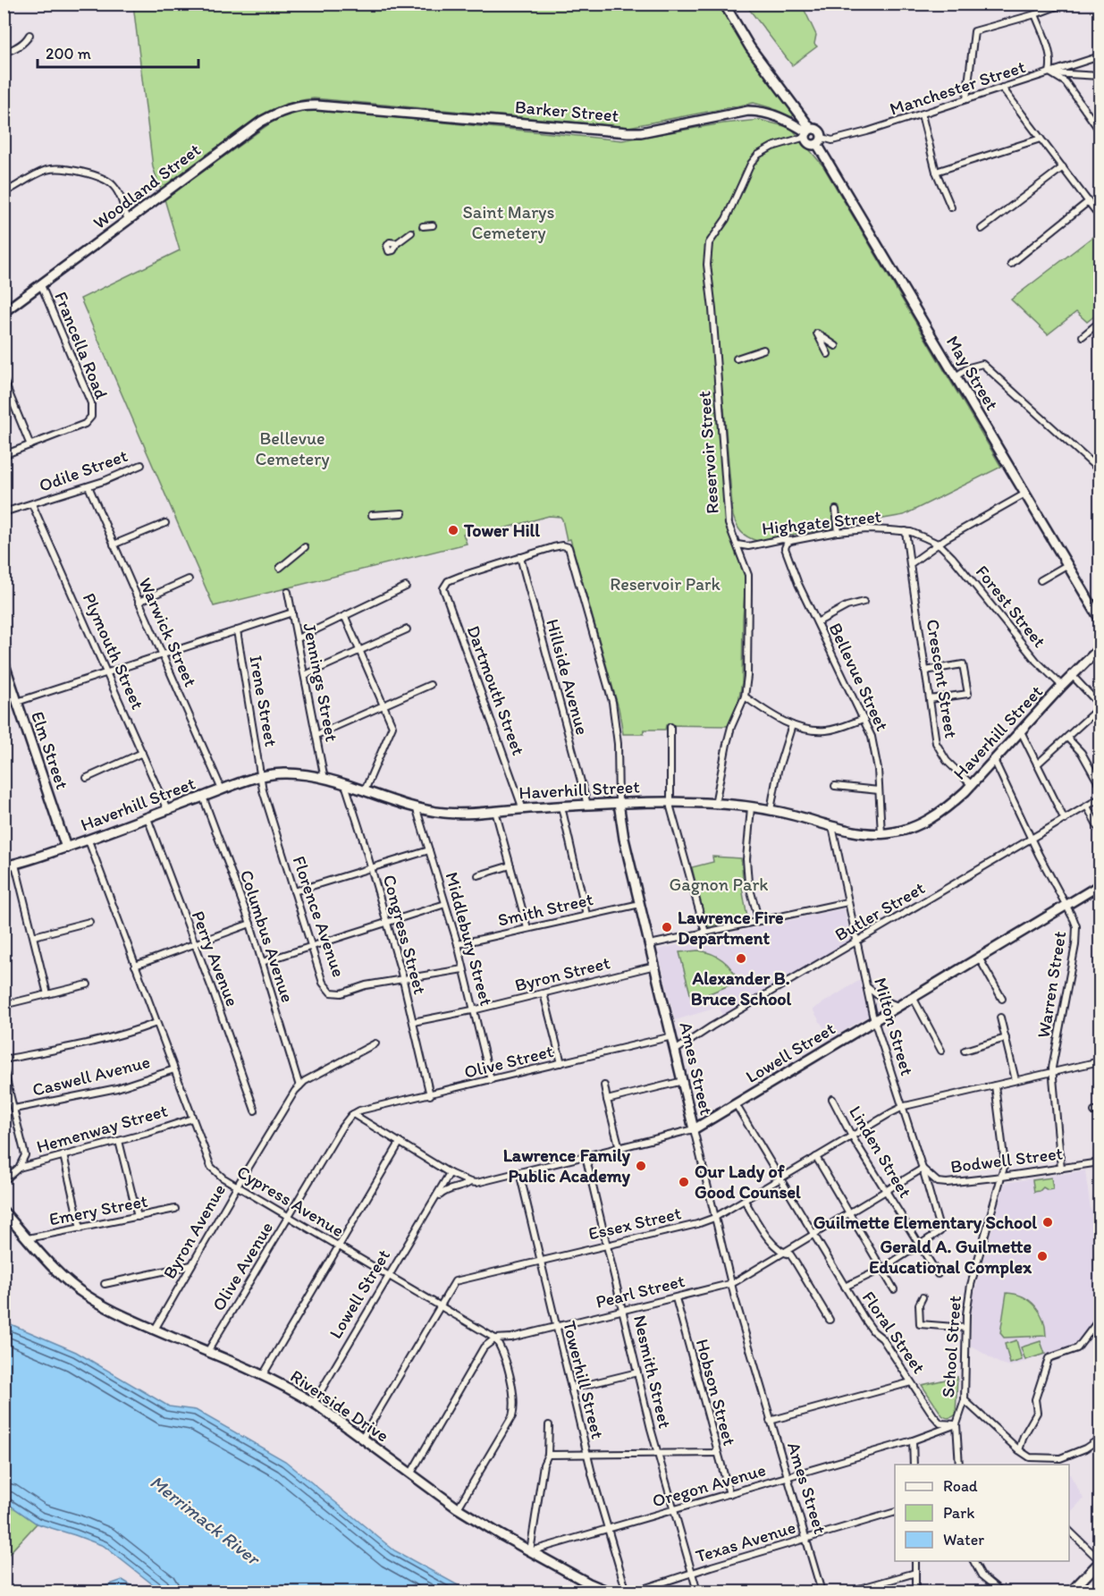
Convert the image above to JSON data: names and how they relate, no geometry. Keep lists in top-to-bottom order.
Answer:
{
  "streets": {
    "main road": [
      "Barker Street",
      "Woodland Street",
      "May Street",
      "Haverhill Street",
      "Elm Street",
      "Lowell Street",
      "Ames Street",
      "Riverside Drive"
    ],
    "street": [
      "Manchester Street",
      "Francella Road",
      "Reservoir Street",
      "Odile Street",
      "Highgate Street",
      "Forest Street",
      "Warwick Street",
      "Plymouth Street",
      "Hillside Avenue",
      "Bellevue Street",
      "Crescent Street",
      "Jennings Street",
      "Dartmouth Street",
      "Irene Street",
      "Smith Street",
      "Butler Street",
      "Florence Avenue",
      "Congress Street",
      "Columbus Avenue",
      "Middlebury Street",
      "Perry Avenue",
      "Byron Street",
      "Warren Street",
      "Milton Street",
      "Olive Street",
      "Caswell Avenue",
      "Hemenway Street",
      "Linden Street",
      "Bodwell Street",
      "Cypress Avenue",
      "Emery Street",
      "Essex Street",
      "Byron Avenue",
      "Olive Avenue",
      "Pearl Street",
      "Floral Street",
      "School Street",
      "Nesmith Street",
      "Towerhill Street",
      "Hobson Street",
      "Oregon Avenue",
      "Texas Avenue"
    ]
  },
  "crossings": [
    ["Manchester Street", "May Street"],
    ["Barker Street", "Woodland Street"],
    ["Barker Street", "Reservoir Street"],
    ["Woodland Street", "Francella Road"],
    ["Reservoir Street", "Highgate Street"],
    ["Reservoir Street", "Haverhill Street"],
    ["Odile Street", "Warwick Street"],
    ["Odile Street", "Plymouth Street"],
    ["Highgate Street", "Forest Street"],
    ["Highgate Street", "Bellevue Street"],
    ["Highgate Street", "Crescent Street"],
    ["Forest Street", "Haverhill Street"],
    ["Warwick Street", "Haverhill Street"],
    ["Plymouth Street", "Haverhill Street"],
    ["Hillside Avenue", "Dartmouth Street"],
    ["Hillside Avenue", "Haverhill Street"],
    ["Hillside Avenue", "Ames Street"],
    ["Bellevue Street", "Haverhill Street"],
    ["Crescent Street", "Haverhill Street"],
    ["Jennings Street", "Haverhill Street"],
    ["Dartmouth Street", "Haverhill Street"],
    ["Dartmouth Street", "Ames Street"],
    ["Irene Street", "Haverhill Street"],
    ["Irene Street", "Florence Avenue"],
    ["Haverhill Street", "Elm Street"],
    ["Haverhill Street", "Florence Avenue"],
    ["Haverhill Street", "Congress Street"],
    ["Haverhill Street", "Columbus Avenue"],
    ["Haverhill Street", "Middlebury Street"],
    ["Haverhill Street", "Perry Avenue"],
    ["Haverhill Street", "Warren Street"],
    ["Haverhill Street", "Milton Street"],
    ["Haverhill Street", "Ames Street"],
    ["Haverhill Street", "Cypress Avenue"],
    ["Smith Street", "Middlebury Street"],
    ["Smith Street", "Ames Street"],
    ["Butler Street", "Warren Street"],
    ["Butler Street", "Milton Street"],
    ["Butler Street", "Ames Street"],
    ["Florence Avenue", "Congress Street"],
    ["Congress Street", "Byron Street"],
    ["Congress Street", "Olive Street"],
    ["Columbus Avenue", "Byron Avenue"],
    ["Middlebury Street", "Byron Street"],
    ["Middlebury Street", "Olive Street"],
    ["Byron Street", "Ames Street"],
    ["Warren Street", "Lowell Street"],
    ["Warren Street", "Bodwell Street"],
    ["Warren Street", "Essex Street"],
    ["Milton Street", "Lowell Street"],
    ["Milton Street", "Linden Street"],
    ["Milton Street", "Bodwell Street"],
    ["Milton Street", "Essex Street"],
    ["Milton Street", "Pearl Street"],
    ["Lowell Street", "Ames Street"],
    ["Lowell Street", "Cypress Avenue"],
    ["Lowell Street", "Floral Street"],
    ["Lowell Street", "Nesmith Street"],
    ["Lowell Street", "Towerhill Street"],
    ["Lowell Street", "Riverside Drive"],
    ["Olive Street", "Ames Street"],
    ["Olive Street", "Olive Avenue"],
    ["Ames Street", "Essex Street"],
    ["Ames Street", "Pearl Street"],
    ["Ames Street", "Oregon Avenue"],
    ["Ames Street", "Texas Avenue"],
    ["Caswell Avenue", "Cypress Avenue"],
    ["Hemenway Street", "Cypress Avenue"],
    ["Linden Street", "Essex Street"],
    ["Linden Street", "Pearl Street"],
    ["Bodwell Street", "Pearl Street"],
    ["Bodwell Street", "School Street"],
    ["Cypress Avenue", "Essex Street"],
    ["Cypress Avenue", "Byron Avenue"],
    ["Cypress Avenue", "Olive Avenue"],
    ["Cypress Avenue", "Pearl Street"],
    ["Emery Street", "Riverside Drive"],
    ["Essex Street", "Floral Street"],
    ["Essex Street", "School Street"],
    ["Essex Street", "Nesmith Street"],
    ["Essex Street", "Towerhill Street"],
    ["Essex Street", "Riverside Drive"],
    ["Byron Avenue", "Riverside Drive"],
    ["Olive Avenue", "Riverside Drive"],
    ["Pearl Street", "Floral Street"],
    ["Pearl Street", "Nesmith Street"],
    ["Pearl Street", "Towerhill Street"],
    ["Pearl Street", "Hobson Street"],
    ["Floral Street", "School Street"],
    ["Floral Street", "Oregon Avenue"],
    ["School Street", "Oregon Avenue"],
    ["Nesmith Street", "Oregon Avenue"],
    ["Nesmith Street", "Texas Avenue"],
    ["Towerhill Street", "Oregon Avenue"],
    ["Hobson Street", "Oregon Avenue"],
    ["Riverside Drive", "Oregon Avenue"]
  ],
  "water": ["Merrimack River"],
  "parks": [
    "Saint Marys Cemetery",
    "Bellevue Cemetery",
    "Reservoir Park",
    "Gagnon Park"
  ],
  "places": [
    "Tower Hill",
    "Lawrence Fire Department",
    "Alexander B. Bruce School",
    "Lawrence Family Public Academy",
    "Our Lady of Good Counsel",
    "Guilmette Elementary School",
    "Gerald A. Guilmette Educational Complex"
  ],
  "legend": ["Road", "Park", "Water"],
  "scale_bar": "200 m"
}
